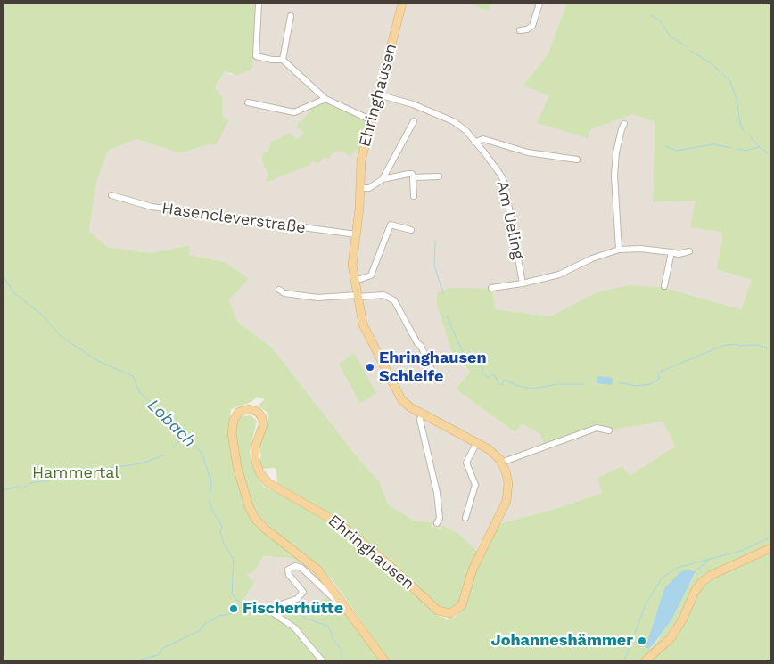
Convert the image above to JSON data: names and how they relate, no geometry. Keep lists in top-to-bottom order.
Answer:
{
  "streets": {
    "main road": ["Ehringhausen"],
    "street": ["Hasencleverstraße", "Am Ueling"]
  },
  "crossings": [
    ["Ehringhausen", "Hasencleverstraße"],
    ["Ehringhausen", "Am Ueling"]
  ],
  "water": ["Lobach"],
  "parks": ["Hammertal"],
  "places": ["Ehringhausen Schleife", "Fischerhütte", "Johanneshämmer"]
}
